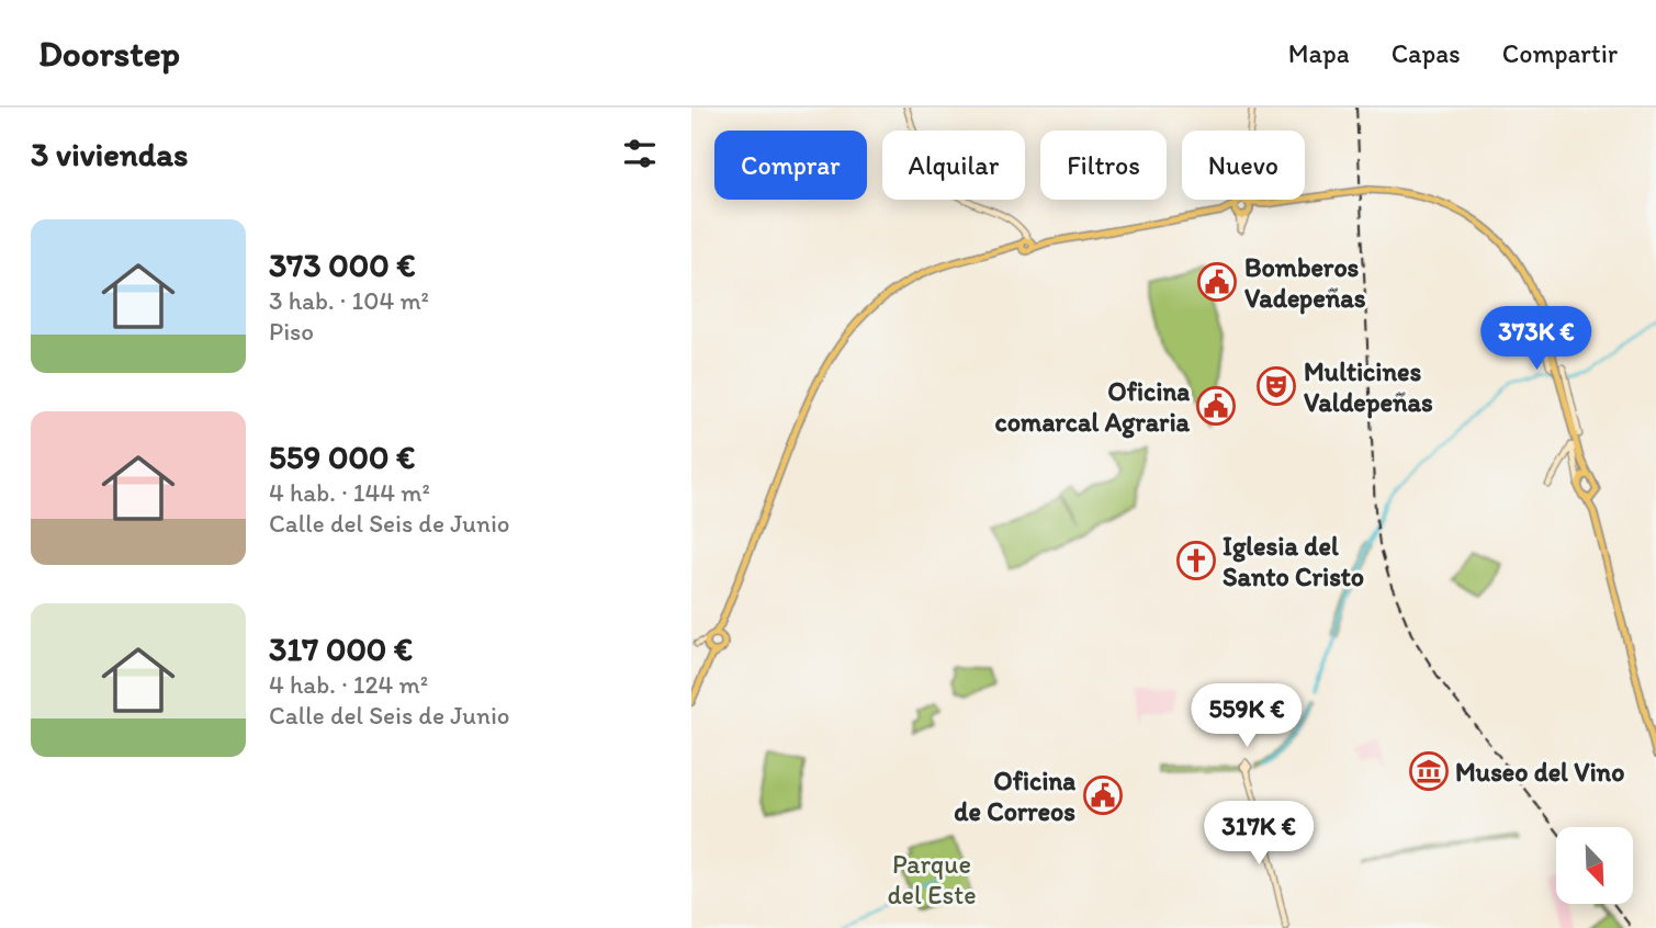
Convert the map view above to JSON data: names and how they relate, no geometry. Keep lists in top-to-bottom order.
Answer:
{
  "parks": ["Parque del Este"],
  "places": {
    "public building": ["Bomberos Vadepeñas", "Oficina comarcal Agraria", "Oficina de Correos"],
    "theatre": ["Multicines Valdepeñas"],
    "church": ["Iglesia del Santo Cristo"],
    "museum": ["Museo del Vino"]
  },
  "north": "bottom right",
  "page": {
    "header": "Doorstep",
    "nav": ["Mapa", "Capas", "Compartir"],
    "heading": "3 viviendas",
    "chip": [
      "Comprar",
      "Alquilar",
      "Filtros",
      "Nuevo"
    ],
    "list": [
      {
        "name": "373 000 €",
        "note": "3 hab. · 104 m² · Piso"
      },
      {
        "name": "559 000 €",
        "note": "4 hab. · 144 m² · Calle del Seis de Junio"
      },
      {
        "name": "317 000 €",
        "note": "4 hab. · 124 m² · Calle del Seis de Junio"
      }
    ],
    "price": ["373K €", "559K €", "317K €"]
  }
}
